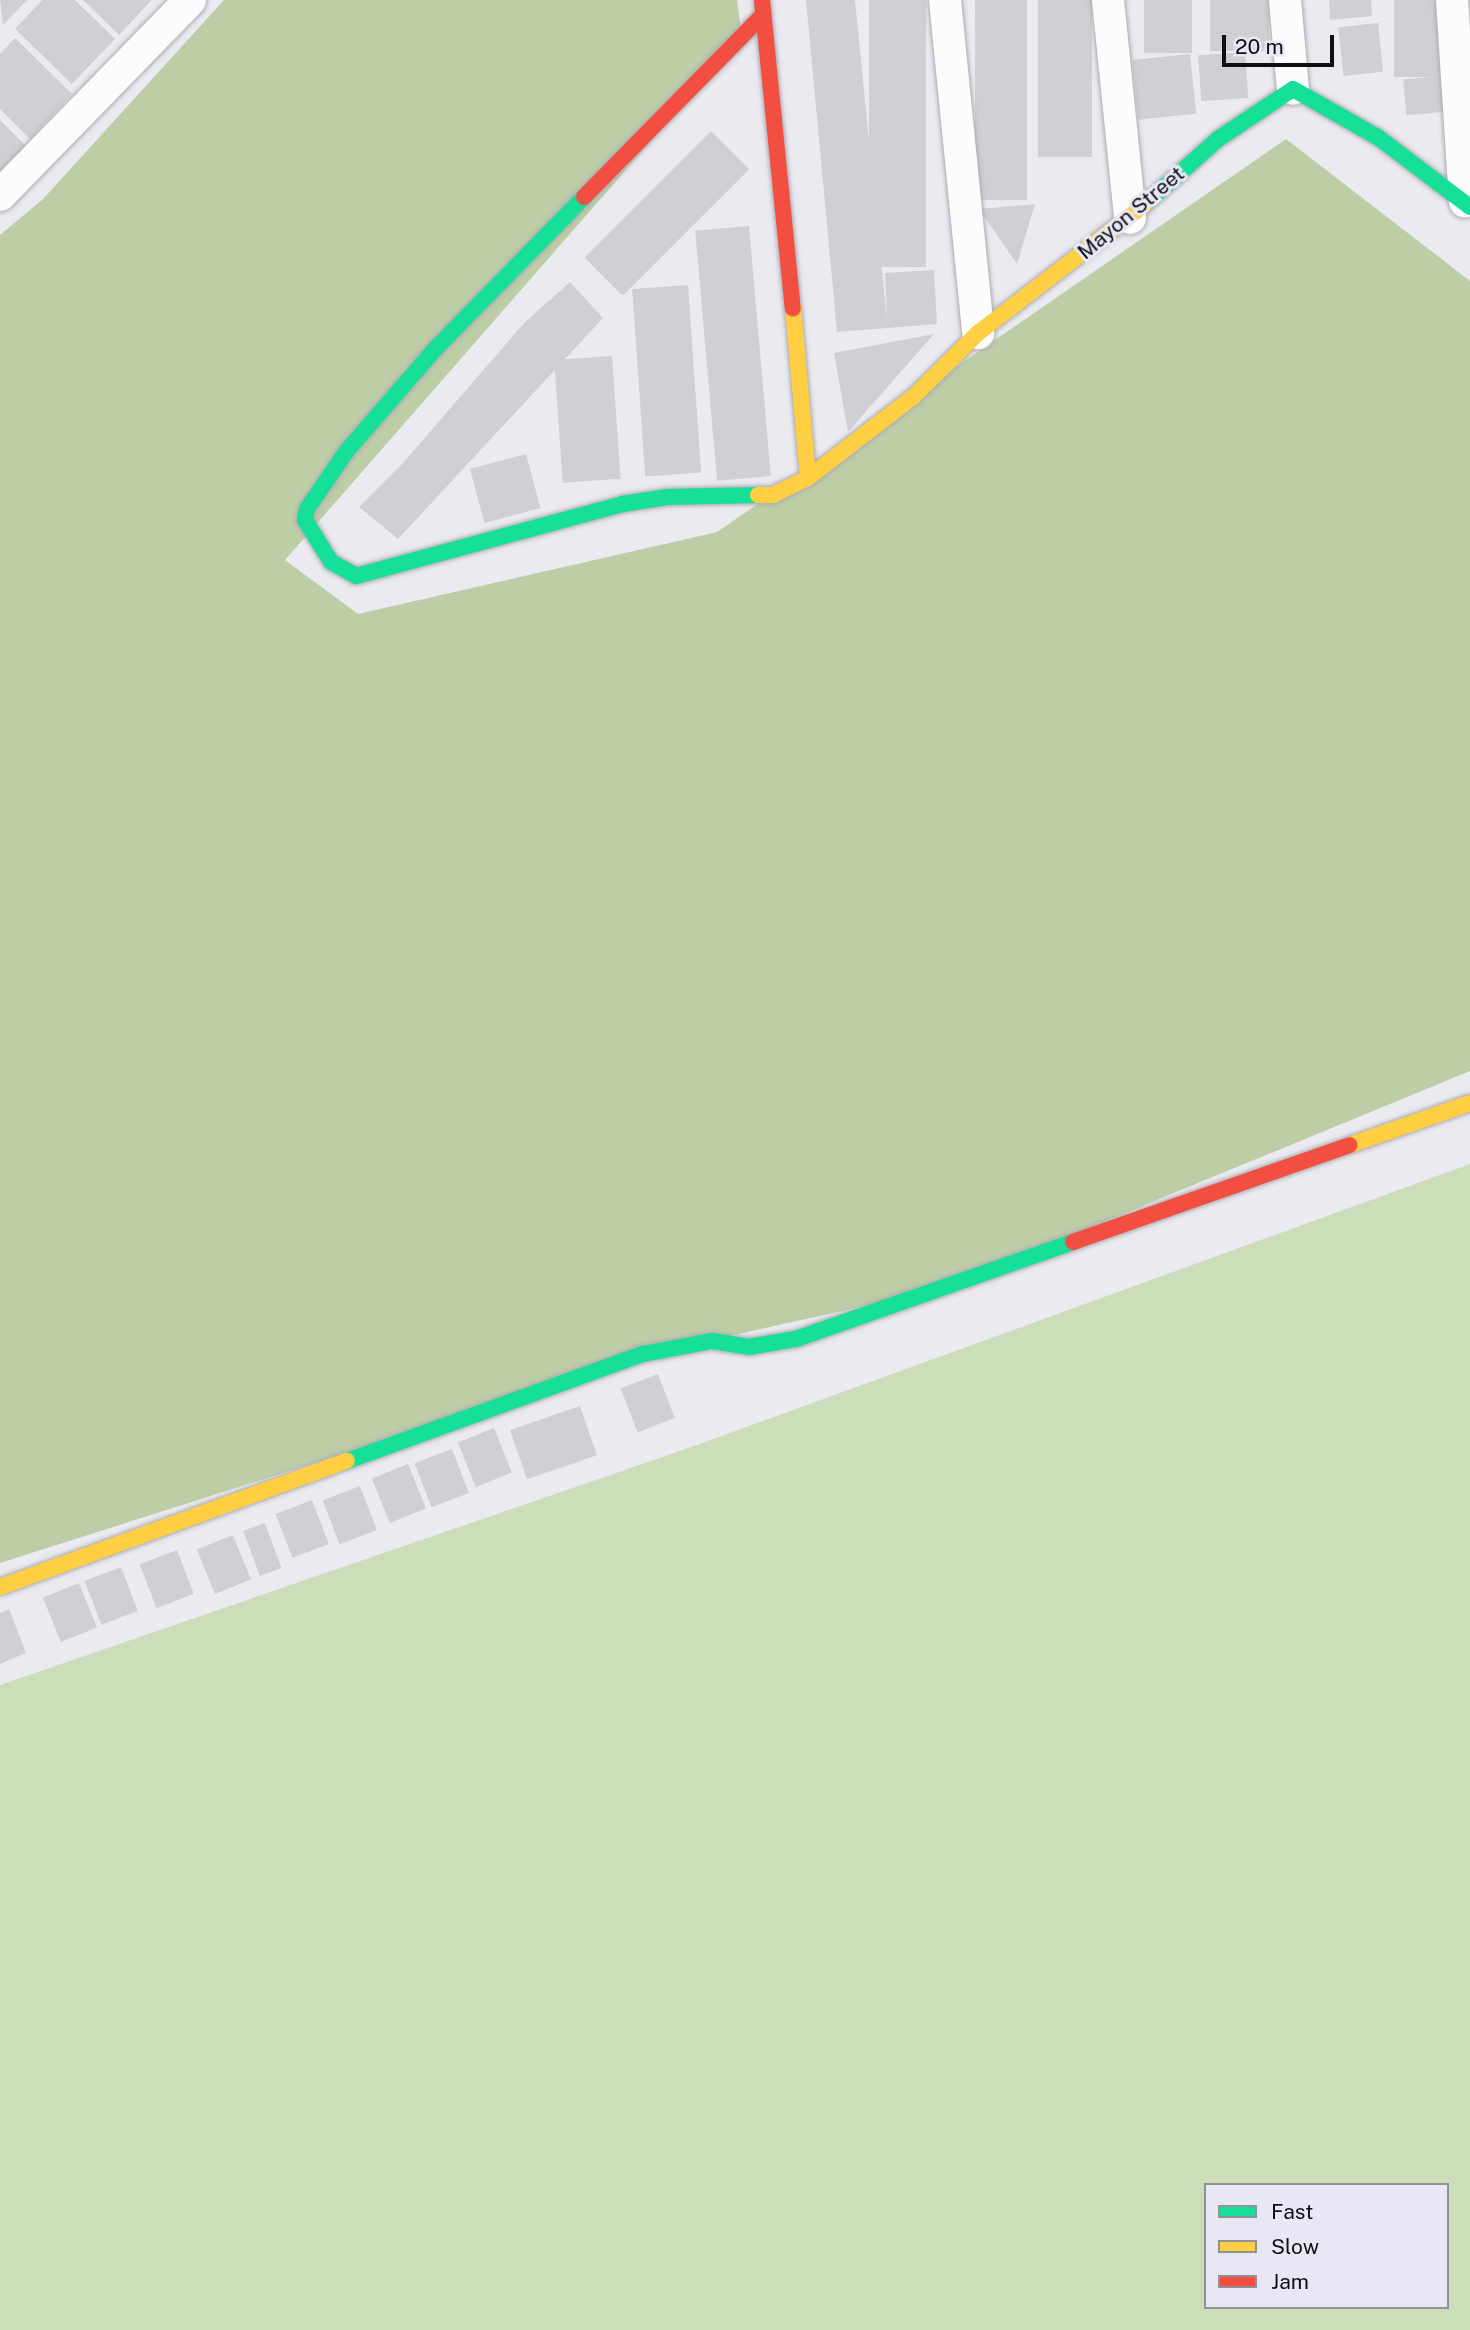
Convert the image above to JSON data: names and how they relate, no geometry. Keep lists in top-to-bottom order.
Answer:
{
  "streets": {
    "street": ["Mayon Street"]
  },
  "legend": ["Fast", "Slow", "Jam"],
  "scale_bar": "20 m"
}
